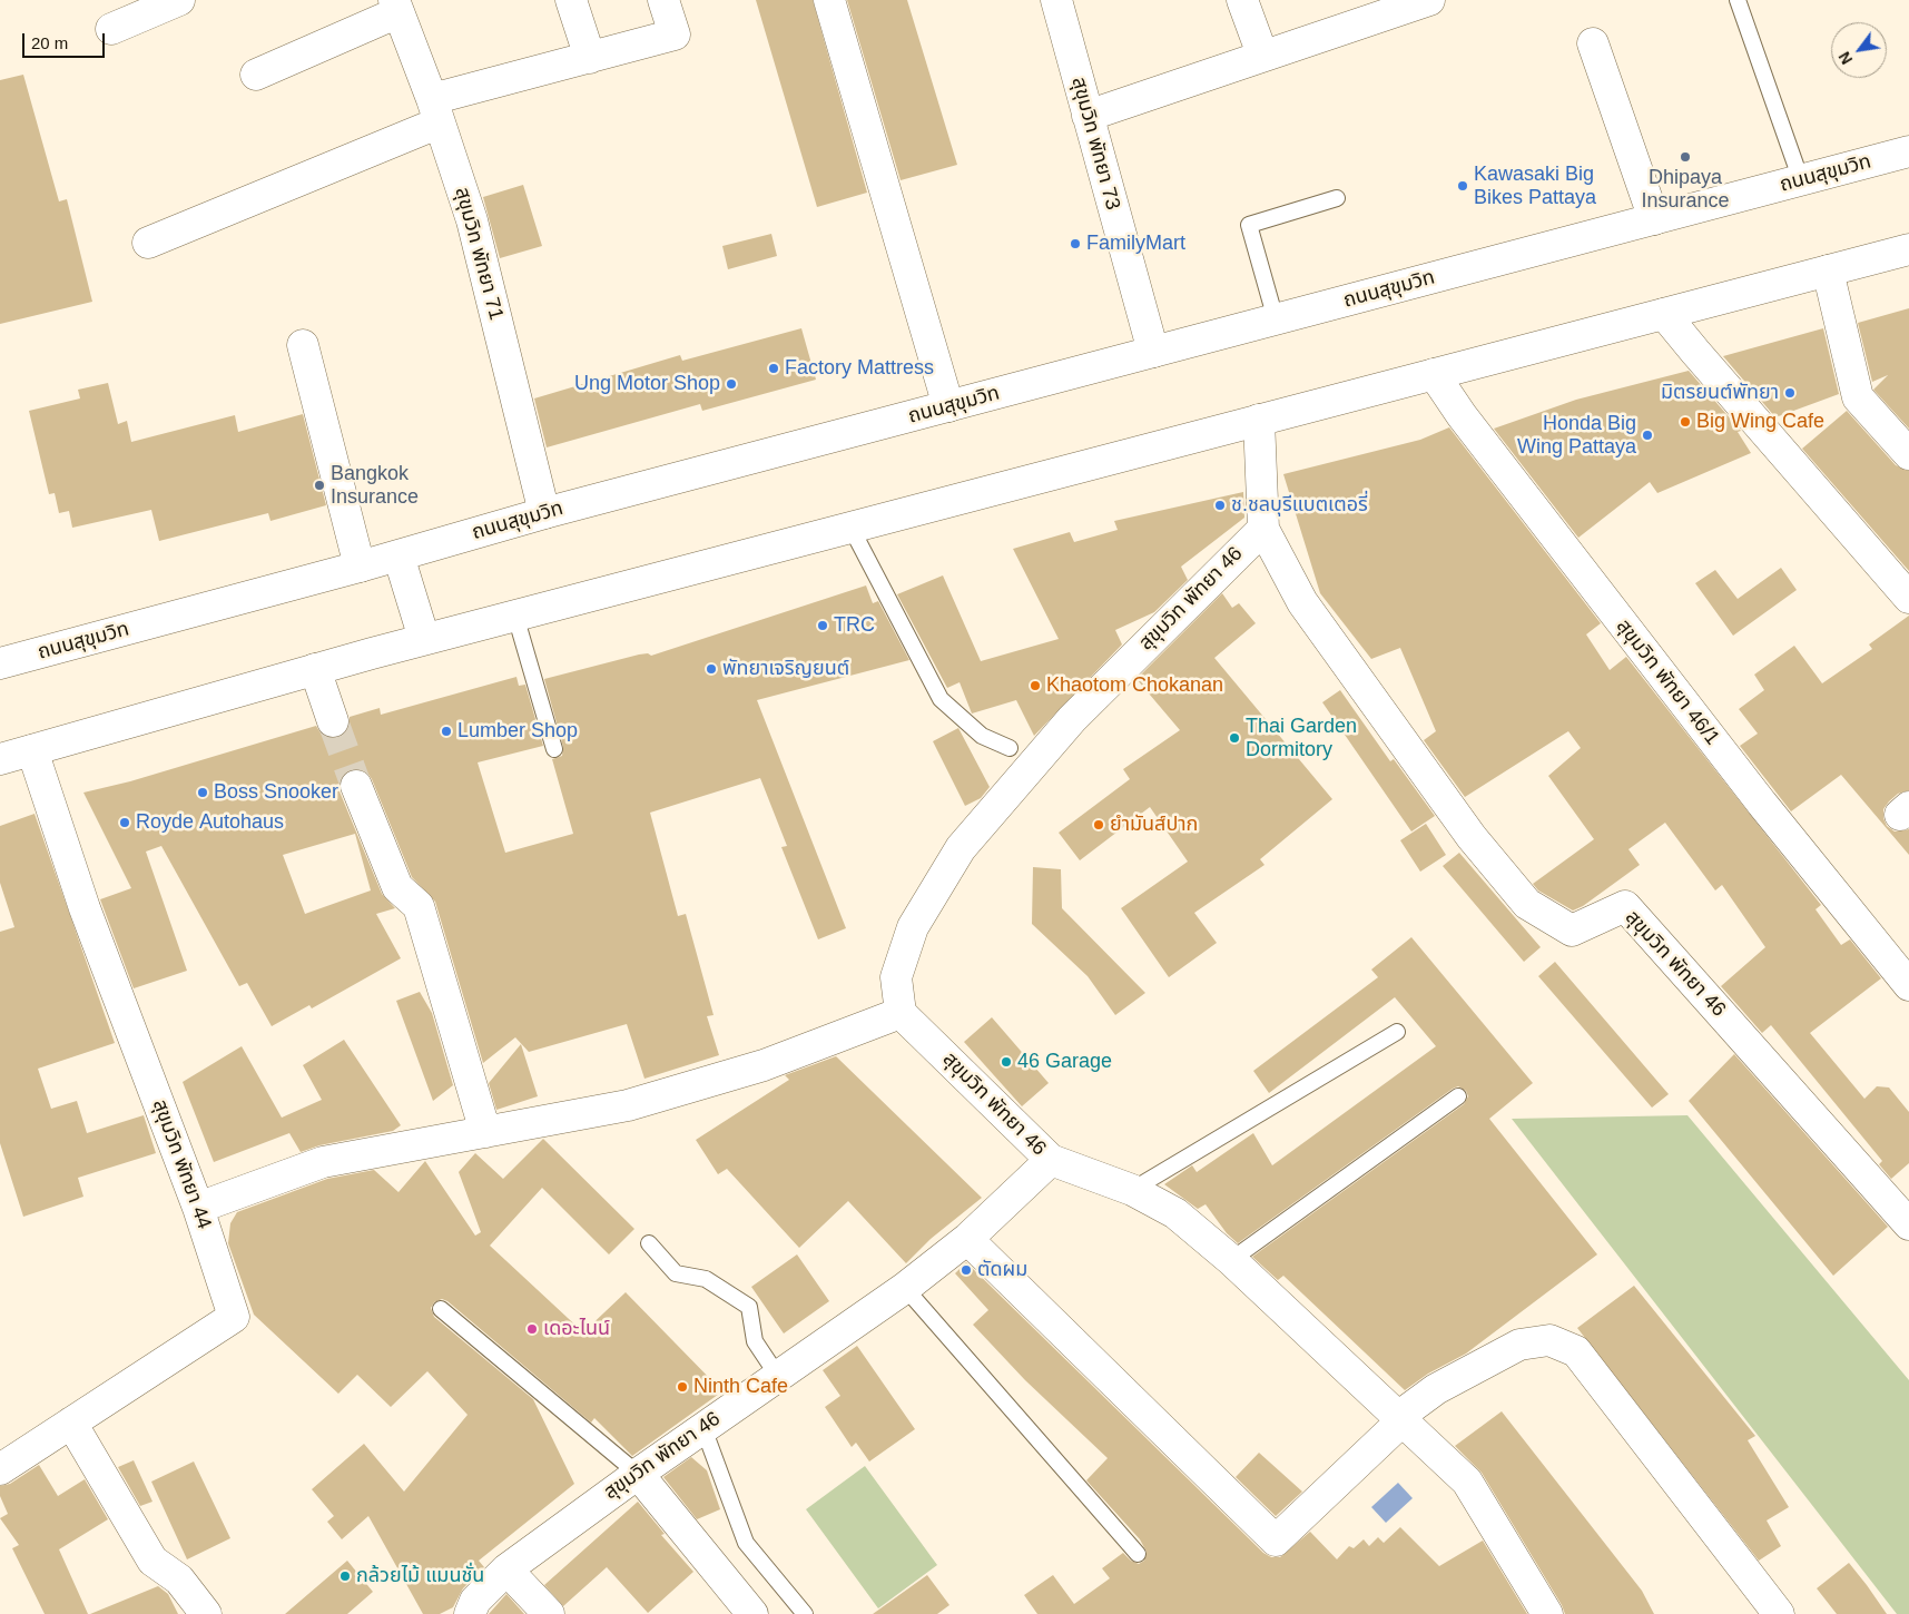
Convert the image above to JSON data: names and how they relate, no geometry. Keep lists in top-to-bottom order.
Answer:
{
  "streets": {
    "main road": [
      "สุขุมวิท พัทยา 73",
      "ถนนสุขุมวิท",
      "สุขุมวิท พัทยา 71",
      "สุขุมวิท พัทยา 46",
      "สุขุมวิท พัทยา 46/1",
      "สุขุมวิท พัทยา 44"
    ]
  },
  "crossings": [
    ["สุขุมวิท พัทยา 73", "ถนนสุขุมวิท"],
    ["ถนนสุขุมวิท", "สุขุมวิท พัทยา 71"]
  ],
  "places": [
    "Dhipaya Insurance",
    "Kawasaki Big Bikes Pattaya",
    "FamilyMart",
    "Factory Mattress",
    "Ung Motor Shop",
    "มิตรยนต์พัทยา",
    "Big Wing Cafe",
    "Honda Big Wing Pattaya",
    "Bangkok Insurance",
    "ช.ชลบุรีแบตเตอรี่",
    "TRC",
    "พัทยาเจริญยนต์",
    "Khaotom Chokanan",
    "Lumber Shop",
    "Thai Garden Dormitory",
    "Boss Snooker",
    "Royde Autohaus",
    "ยำมันส์ปาก",
    "46 Garage",
    "ตัดผม",
    "เดอะไนน์",
    "Ninth Cafe",
    "กล้วยไม้ แมนชั่น"
  ],
  "scale_bar": "20 m",
  "north": "bottom left"
}
